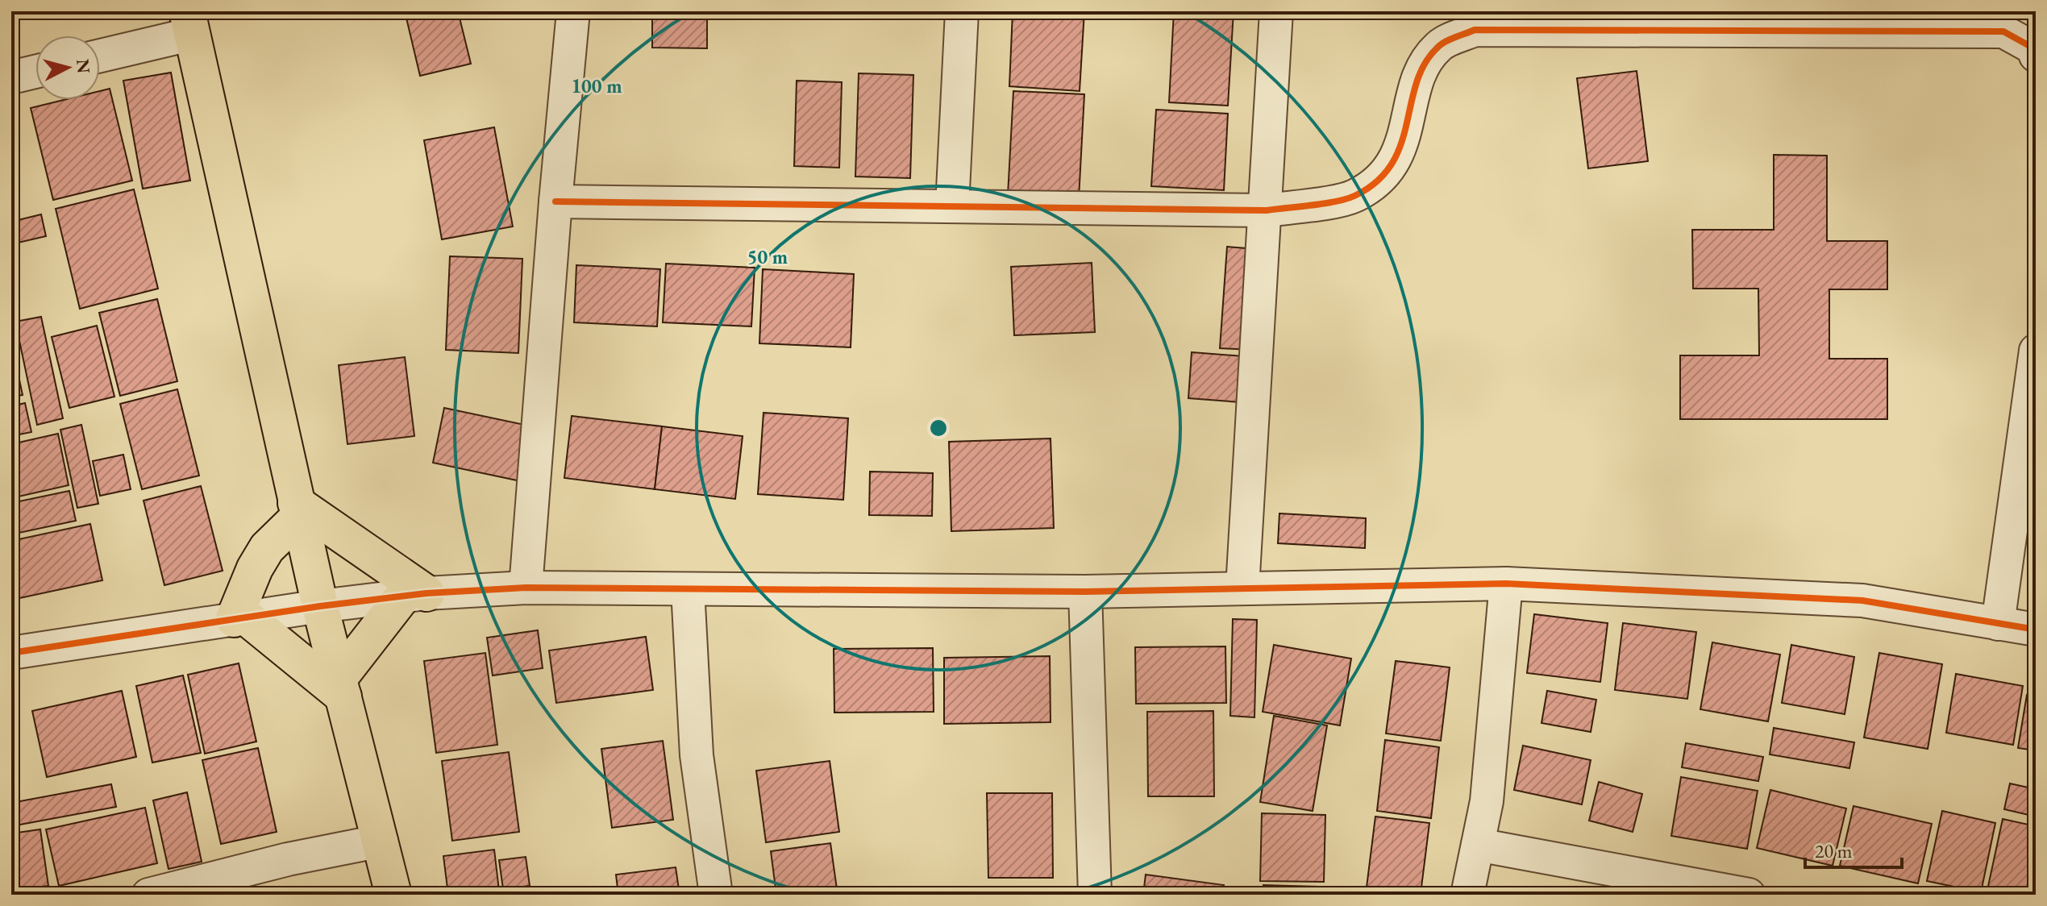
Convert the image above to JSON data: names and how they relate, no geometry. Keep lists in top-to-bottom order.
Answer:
{
  "scale_bar": "20 m",
  "north": "right",
  "rings": ["100 m", "50 m"]
}
